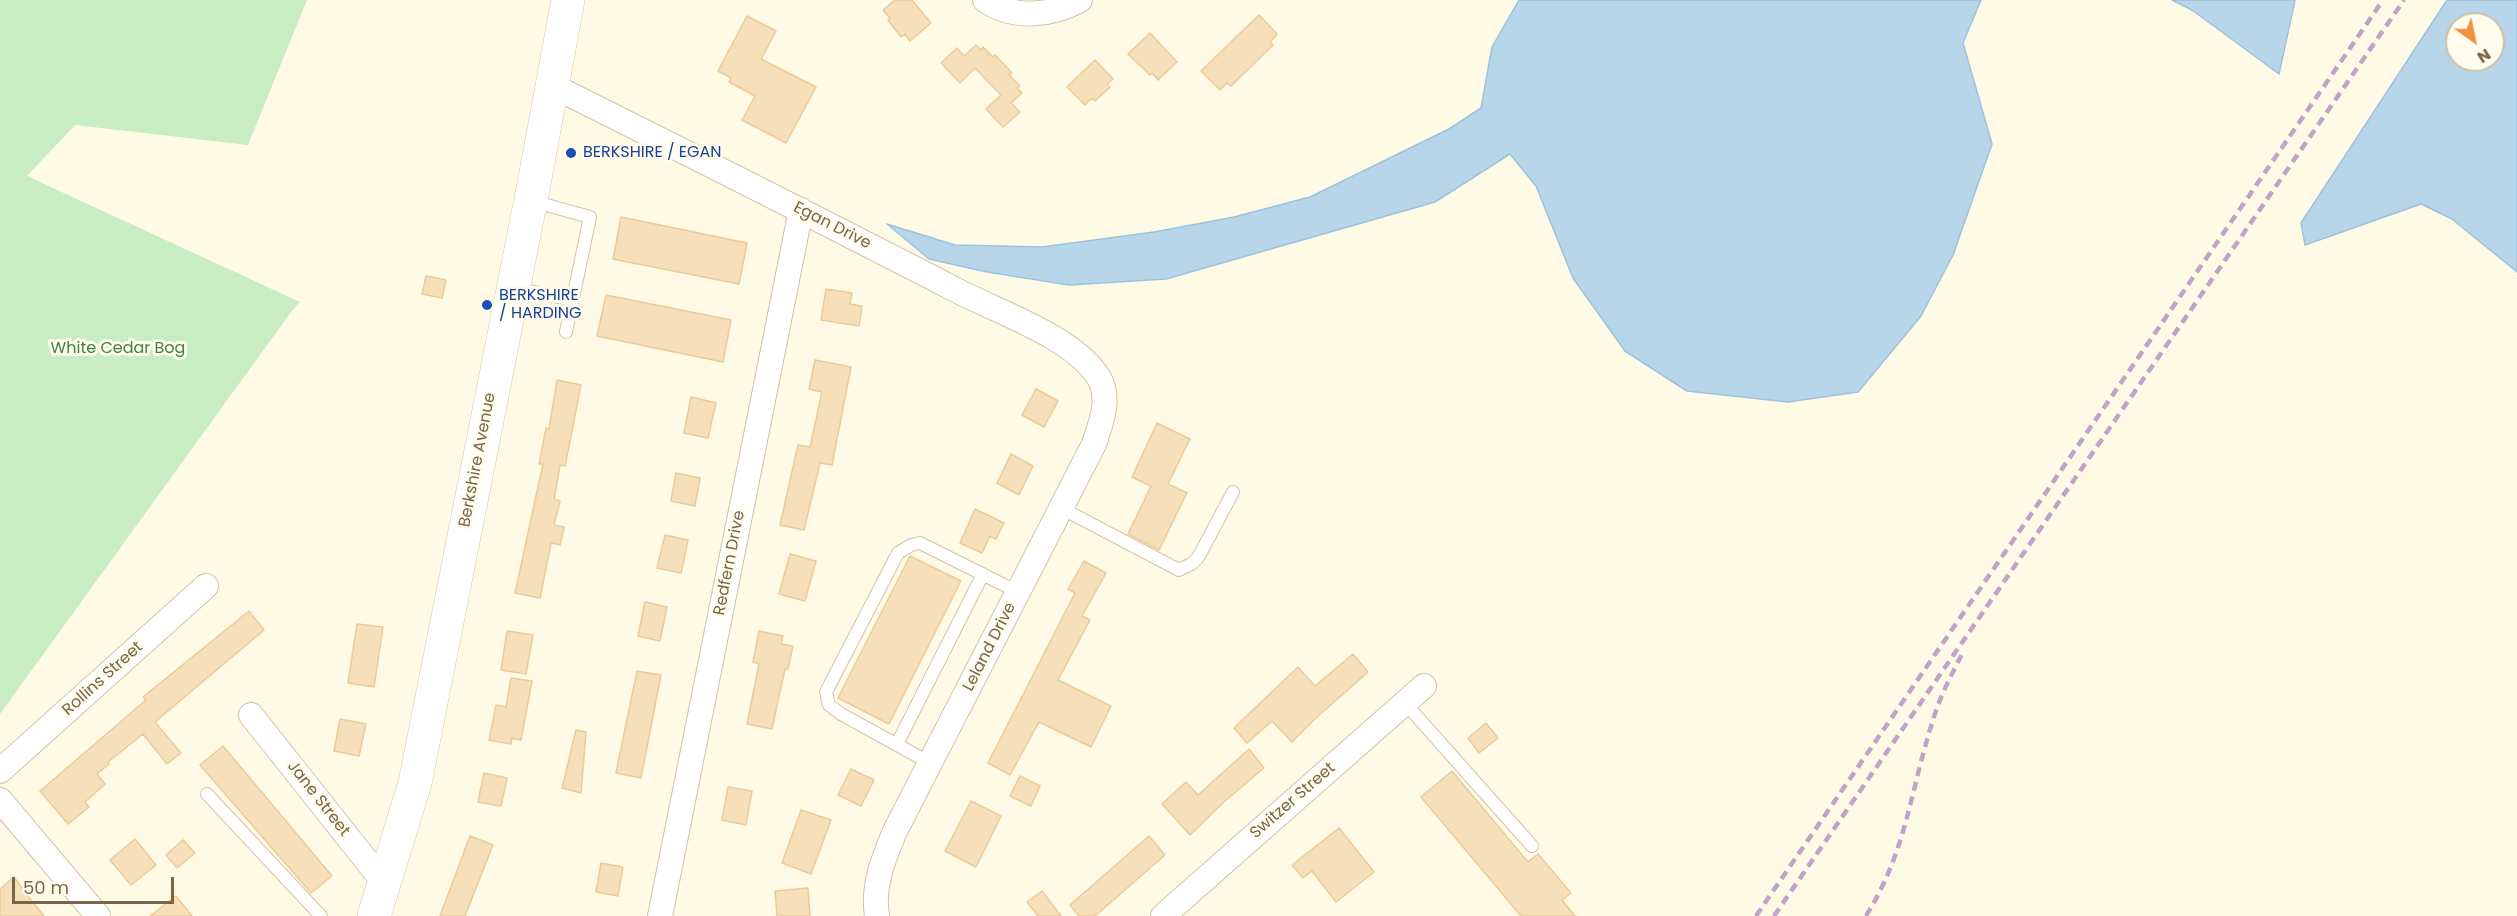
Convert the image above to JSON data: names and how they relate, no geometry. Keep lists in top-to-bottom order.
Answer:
{
  "streets": {
    "main road": ["Berkshire Avenue"],
    "street": [
      "Egan Drive",
      "Redfern Drive",
      "Leland Drive",
      "Rollins Street",
      "Jane Street",
      "Switzer Street"
    ]
  },
  "crossings": [
    ["Egan Drive", "Berkshire Avenue"],
    ["Egan Drive", "Redfern Drive"],
    ["Egan Drive", "Leland Drive"],
    ["Berkshire Avenue", "Jane Street"]
  ],
  "parks": ["White Cedar Bog"],
  "places": ["BERKSHIRE / EGAN", "BERKSHIRE / HARDING"],
  "scale_bar": "50 m",
  "north": "bottom right"
}
